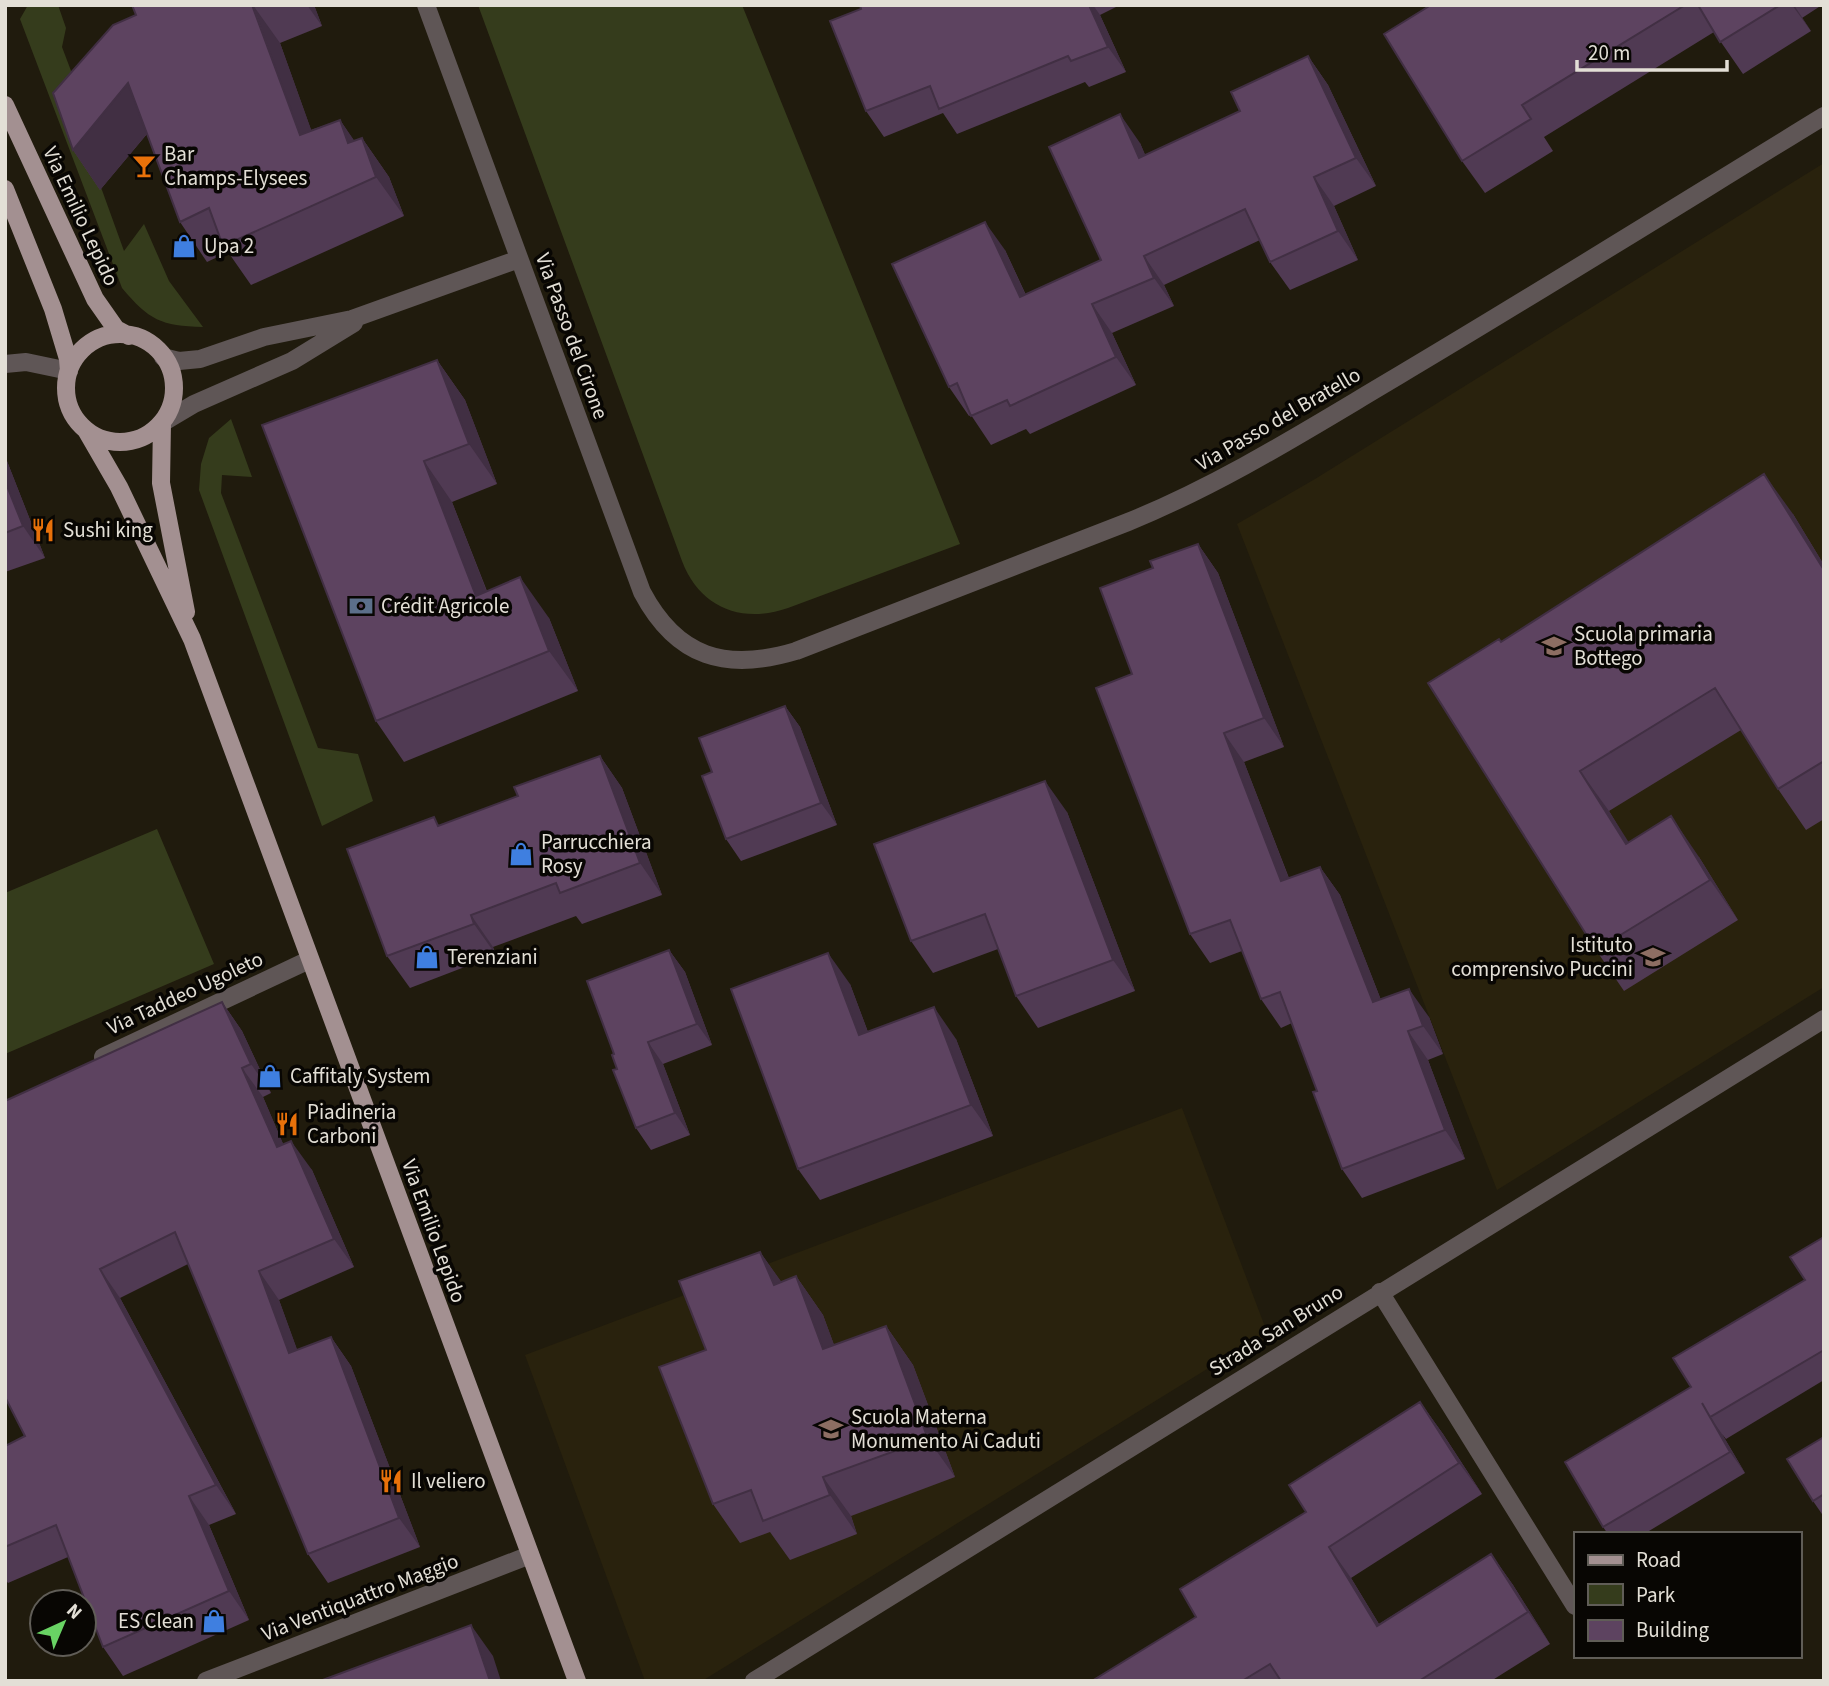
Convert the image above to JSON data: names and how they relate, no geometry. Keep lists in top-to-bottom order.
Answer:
{
  "streets": {
    "main road": ["Via Emilio Lepido"],
    "street": [
      "Via Passo del Cirone",
      "Via Passo del Bratello",
      "Via Taddeo Ugoleto",
      "Strada San Bruno",
      "Via Ventiquattro Maggio"
    ]
  },
  "crossings": [
    ["Via Emilio Lepido", "Via Taddeo Ugoleto"],
    ["Via Emilio Lepido", "Via Ventiquattro Maggio"],
    ["Via Passo del Cirone", "Via Passo del Bratello"]
  ],
  "places": {
    "bar": ["Bar Champs-Elysees"],
    "shop": [
      "Upa 2",
      "Parrucchiera Rosy",
      "Terenziani",
      "Caffitaly System",
      "ES Clean"
    ],
    "restaurant": ["Sushi king", "Piadineria Carboni", "Il veliero"],
    "bank": ["Crédit Agricole"],
    "school or university": ["Scuola primaria Bottego", "Istituto comprensivo Puccini", "Scuola Materna Monumento Ai Caduti"]
  },
  "legend": ["Road", "Park", "Building"],
  "scale_bar": "20 m",
  "north": "top right"
}
